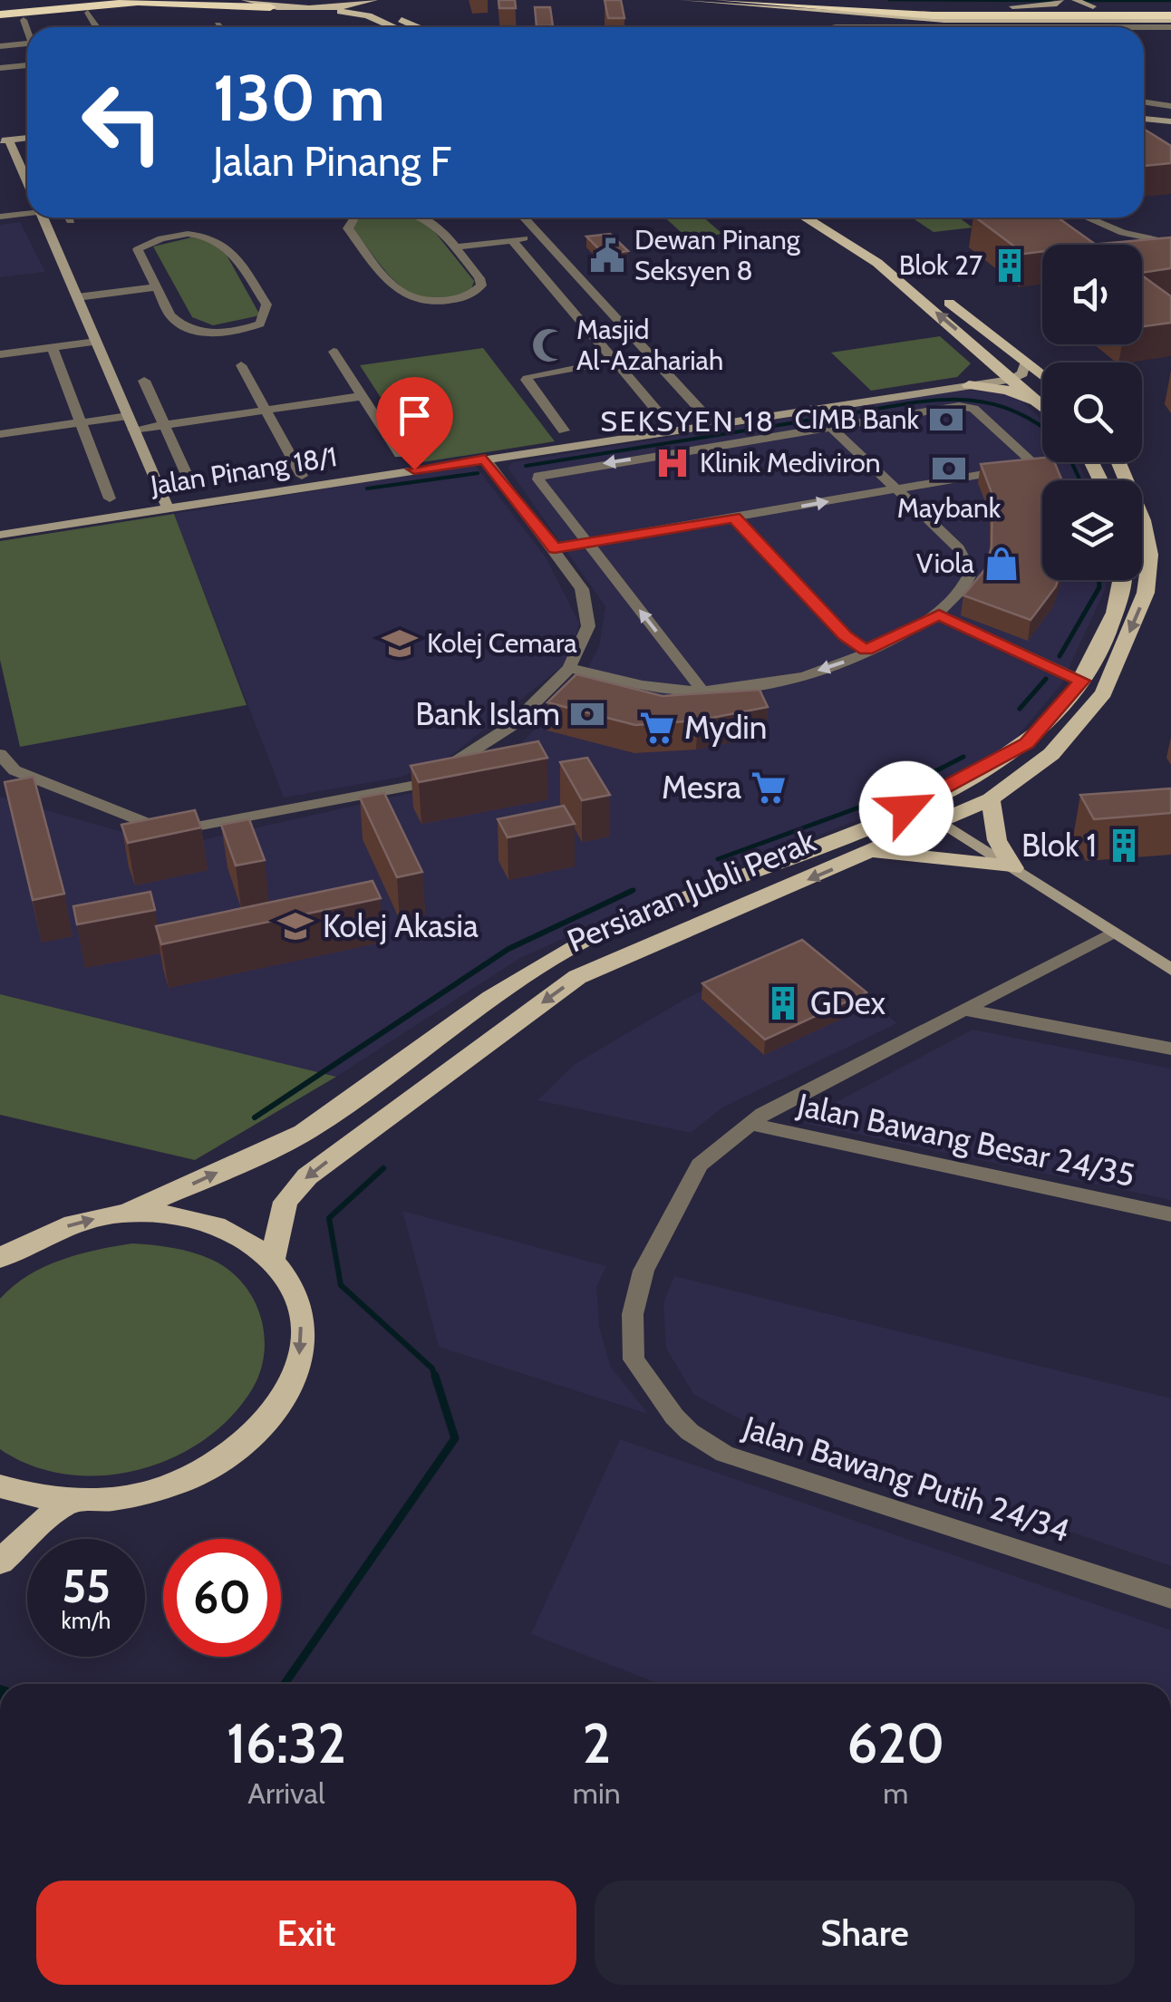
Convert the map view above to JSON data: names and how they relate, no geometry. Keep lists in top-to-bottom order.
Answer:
{
  "streets": {
    "main road": ["Persiaran Jubli Perak"],
    "street": ["Jalan Pinang 18/1", "Jalan Bawang Besar 24/35", "Jalan Bawang Putih 24/34"]
  },
  "crossings": [
    ["Jalan Bawang Besar 24/35", "Jalan Bawang Putih 24/34"]
  ],
  "districts": ["SEKSYEN 18"],
  "places": {
    "public building": ["Dewan Pinang Seksyen 8"],
    "building": ["Blok 27", "Blok 1", "GDex"],
    "mosque": ["Masjid Al-Azahariah"],
    "bank": ["CIMB Bank", "Maybank", "Bank Islam"],
    "hospital": ["Klinik Mediviron"],
    "shop": ["Viola"],
    "school or university": ["Kolej Cemara", "Kolej Akasia"],
    "supermarket": ["Mydin", "Mesra"]
  },
  "page": {
    "turn": ["130 m", "Jalan Pinang F"],
    "speed": "55 km/h",
    "limit": "60",
    "eta": [
      "16:32",
      "Arrival",
      "2",
      "min",
      "620",
      "m"
    ],
    "buttons": ["Exit", "Share"]
  }
}
